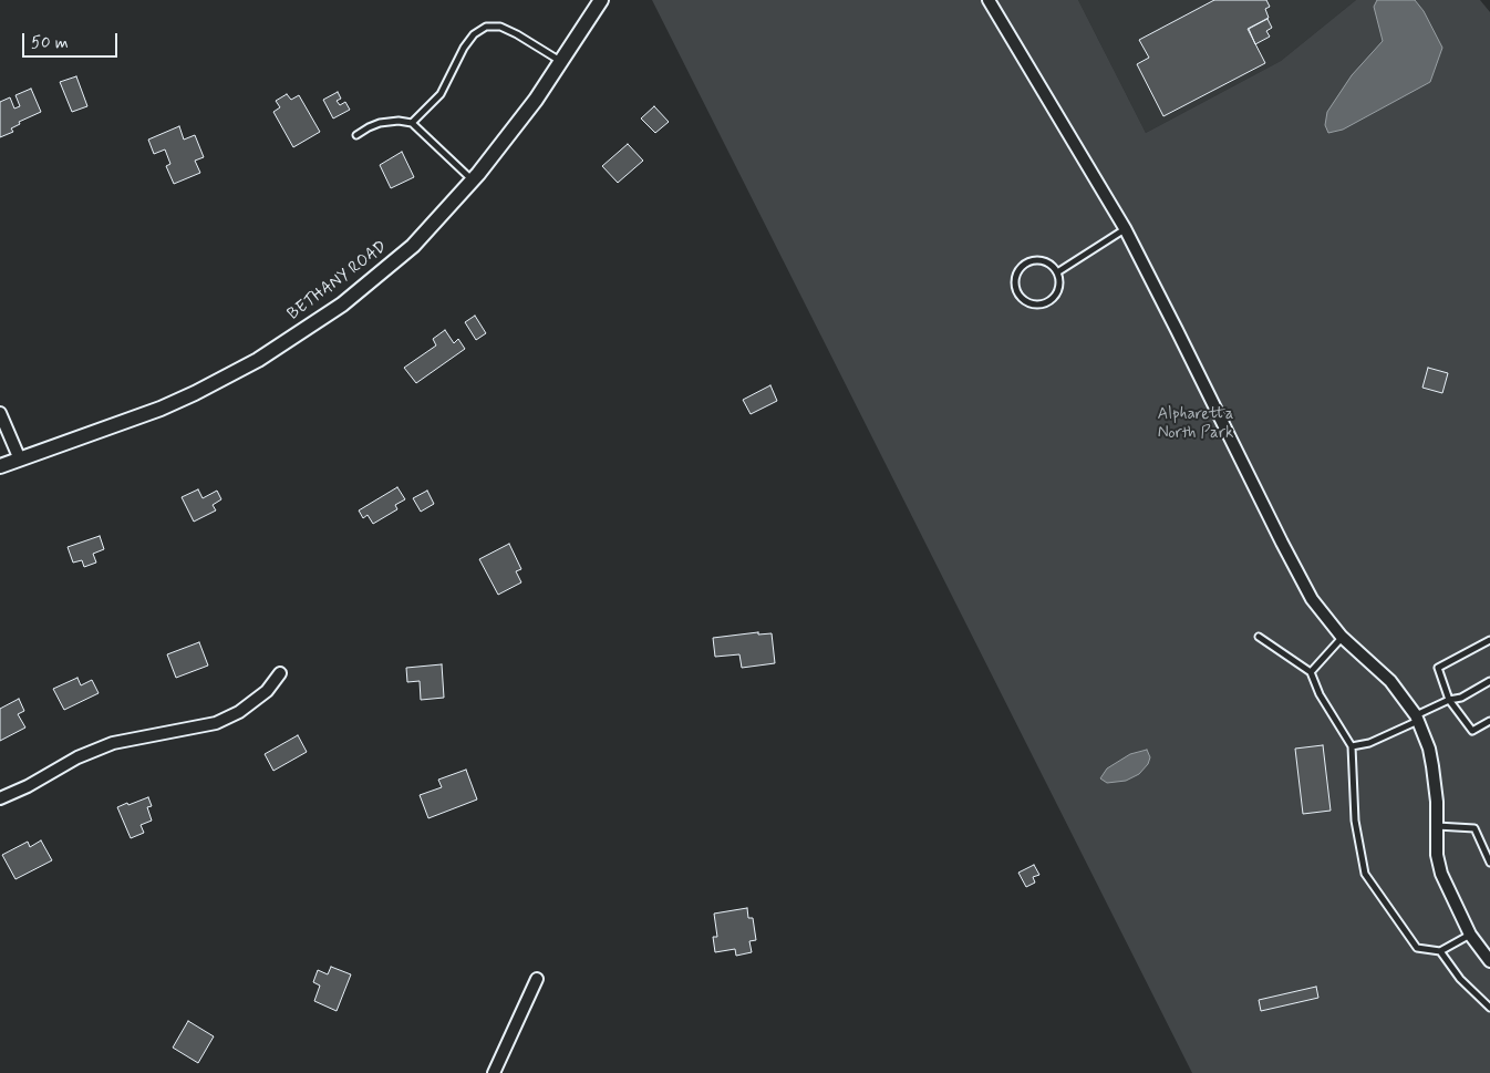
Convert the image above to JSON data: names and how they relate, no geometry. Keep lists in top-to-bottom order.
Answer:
{
  "streets": {
    "street": ["BETHANY ROAD"]
  },
  "parks": ["Alpharetta North Park"],
  "scale_bar": "50 m"
}
